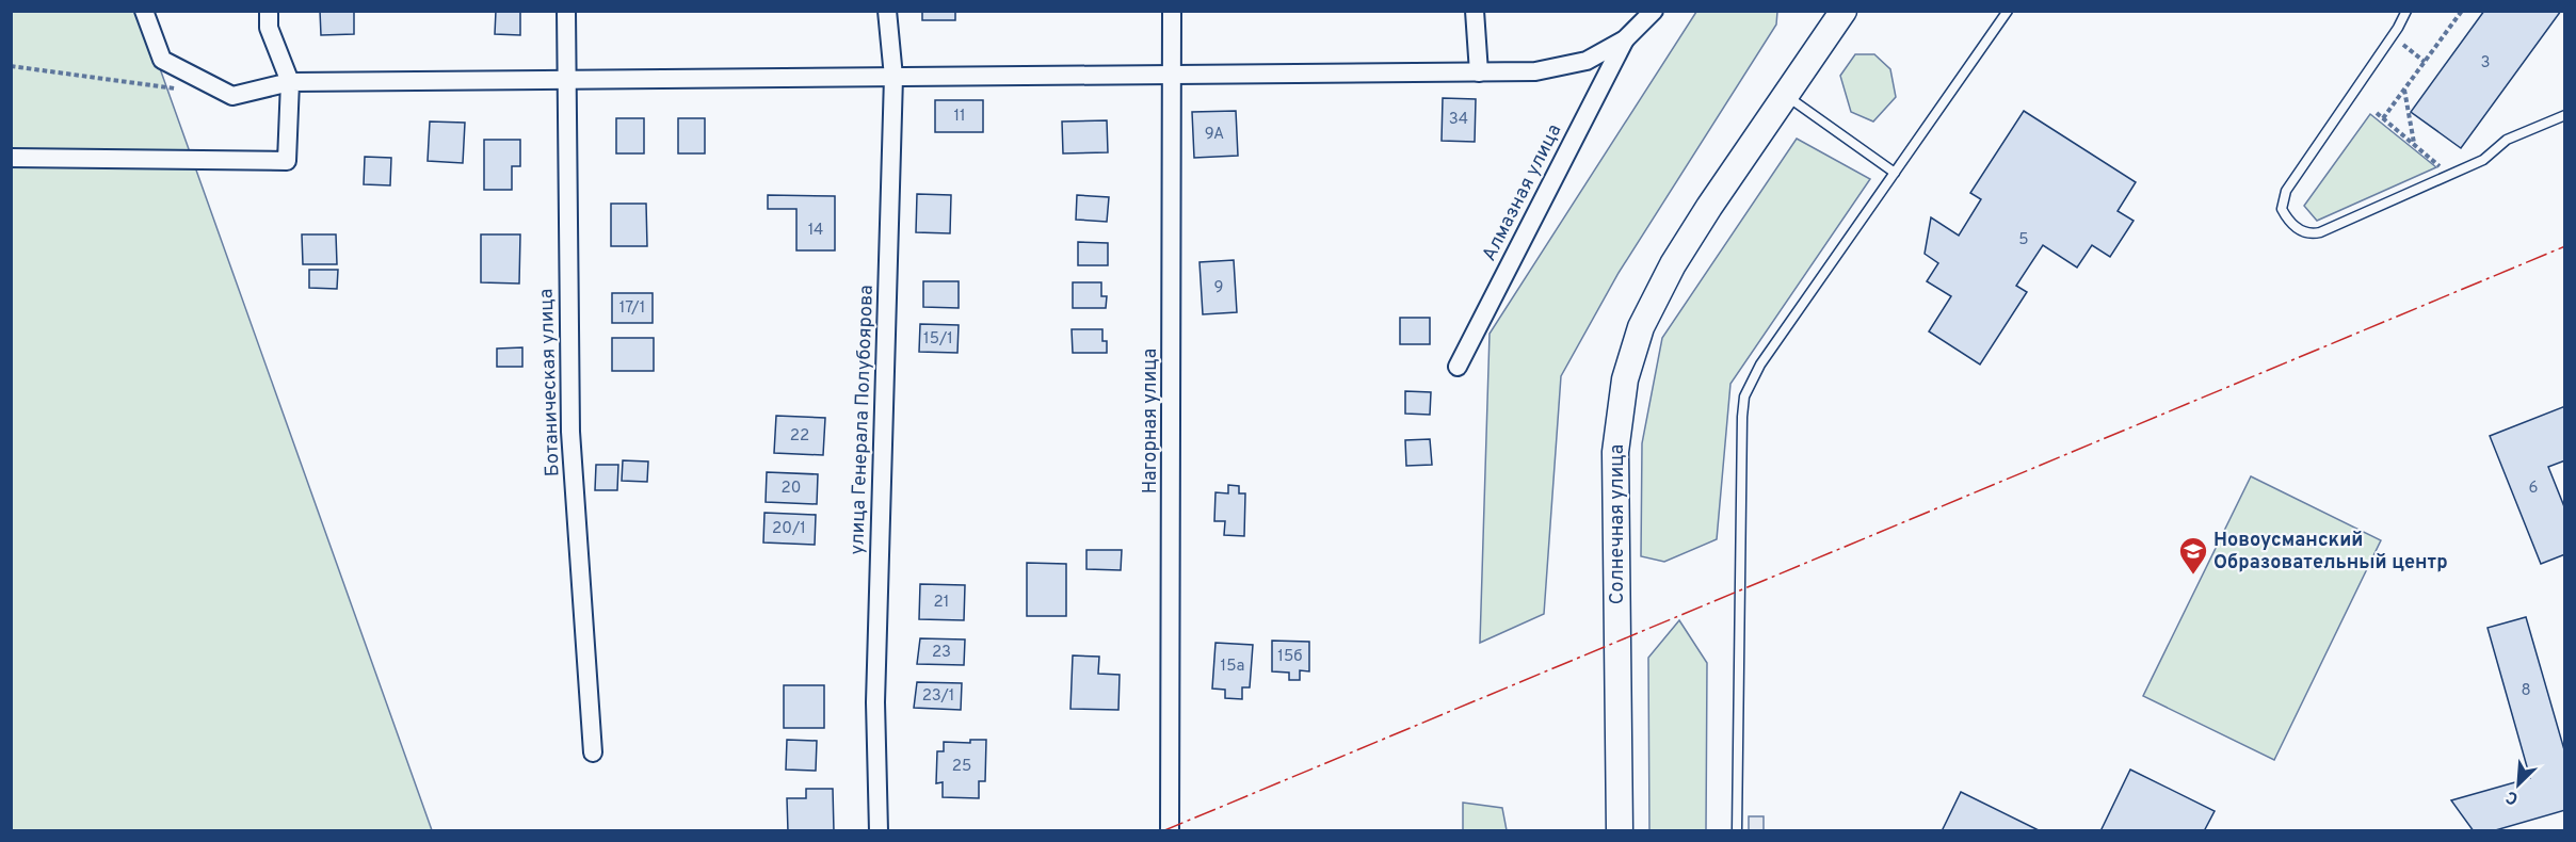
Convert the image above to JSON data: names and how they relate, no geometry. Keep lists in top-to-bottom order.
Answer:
{
  "streets": {
    "street": [
      "Алмазная улица",
      "Ботаническая улица",
      "улица Генерала Полубоярова",
      "Нагорная улица",
      "Солнечная улица"
    ]
  },
  "places": {
    "school or university": ["Новоусманский Образовательный центр"]
  },
  "house_numbers": [
    "3",
    "11",
    "34",
    "9А",
    "14",
    "5",
    "9",
    "17/1",
    "15/1",
    "22",
    "20",
    "6",
    "20/1",
    "21",
    "23",
    "15б",
    "15а",
    "8",
    "23/1",
    "25"
  ],
  "north": "bottom left"
}
